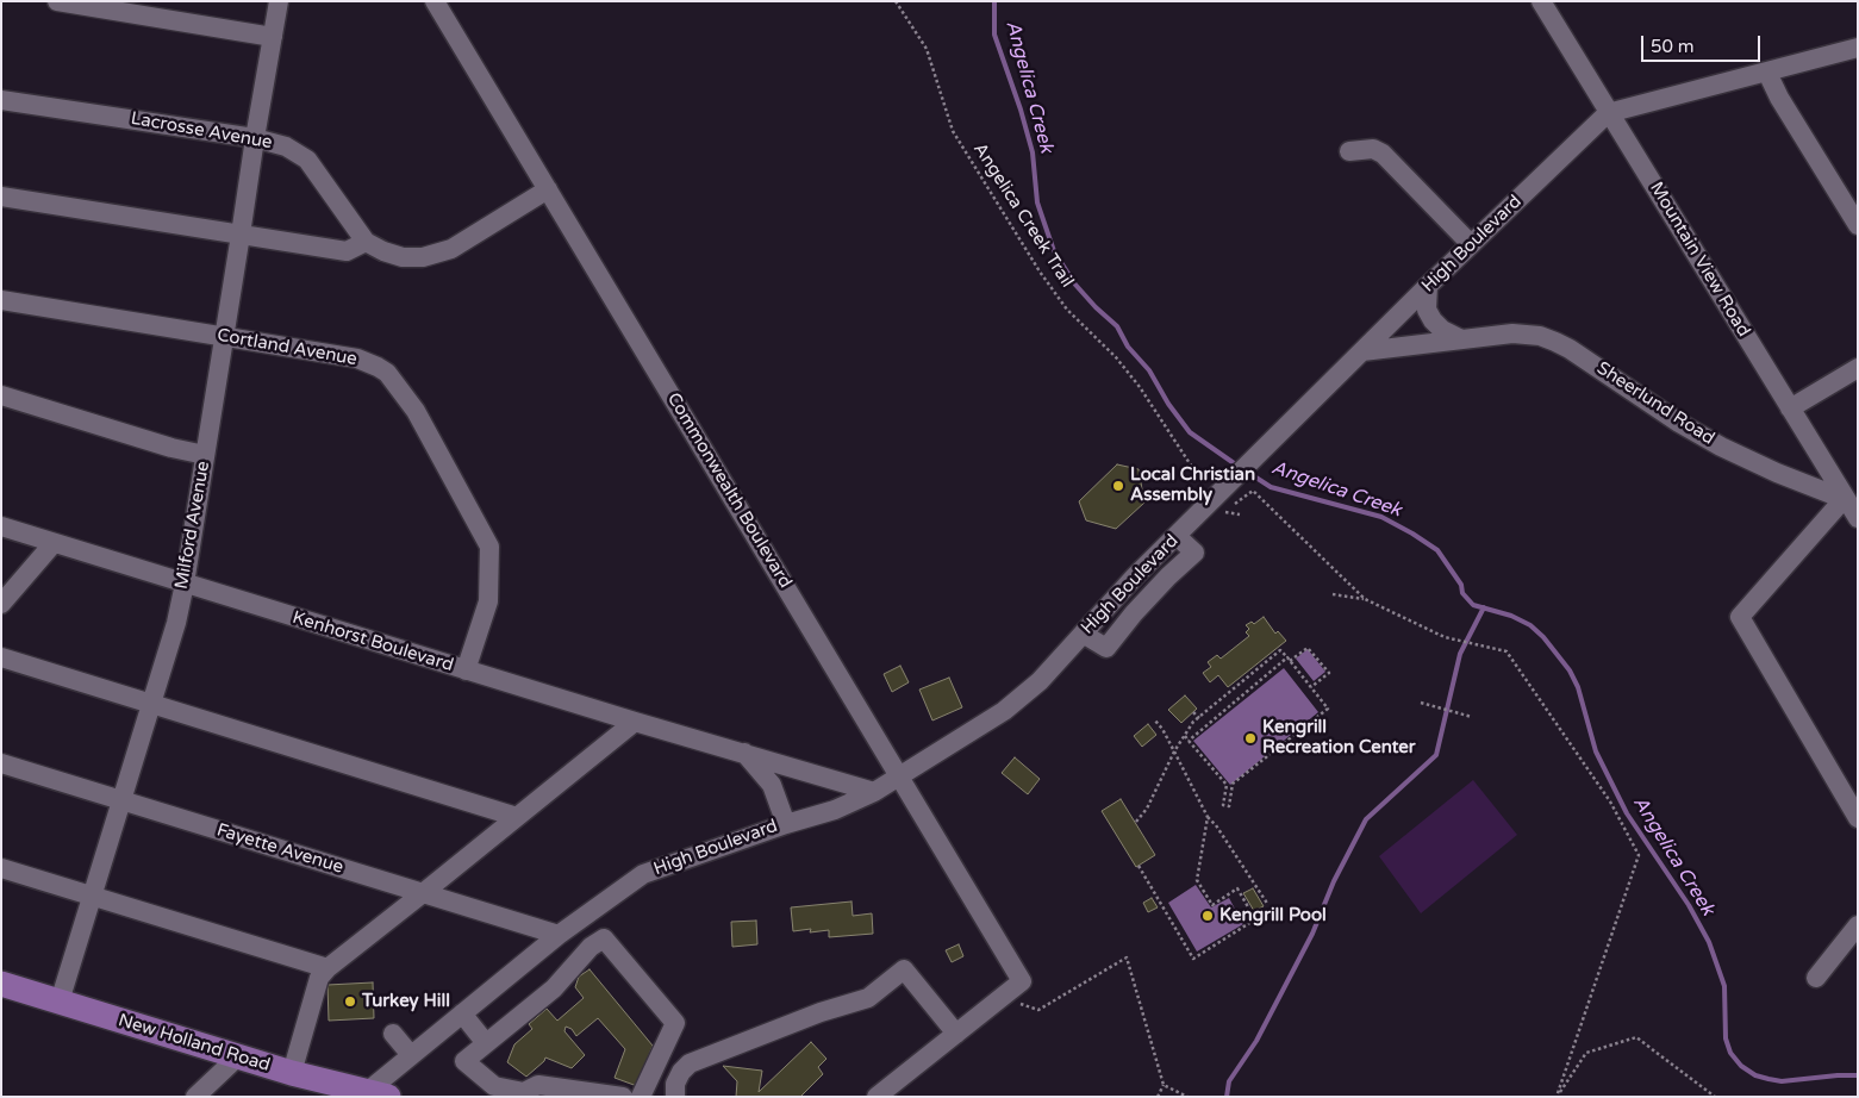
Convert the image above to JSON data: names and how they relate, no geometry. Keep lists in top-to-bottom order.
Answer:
{
  "streets": {
    "main road": ["New Holland Road"],
    "street": [
      "Lacrosse Avenue",
      "High Boulevard",
      "Mountain View Road",
      "Cortland Avenue",
      "Sheerlund Road",
      "Commonwealth Boulevard",
      "Milford Avenue",
      "Kenhorst Boulevard",
      "Fayette Avenue"
    ],
    "path": ["Angelica Creek Trail"]
  },
  "crossings": [
    ["Lacrosse Avenue", "Commonwealth Boulevard"],
    ["Lacrosse Avenue", "Milford Avenue"],
    ["Angelica Creek Trail", "High Boulevard"],
    ["High Boulevard", "Mountain View Road"],
    ["High Boulevard", "Sheerlund Road"],
    ["High Boulevard", "Commonwealth Boulevard"],
    ["High Boulevard", "Kenhorst Boulevard"],
    ["High Boulevard", "Fayette Avenue"],
    ["High Boulevard", "New Holland Road"],
    ["Mountain View Road", "Sheerlund Road"],
    ["Cortland Avenue", "Milford Avenue"],
    ["Cortland Avenue", "Kenhorst Boulevard"],
    ["Milford Avenue", "Kenhorst Boulevard"],
    ["Milford Avenue", "Fayette Avenue"],
    ["Milford Avenue", "New Holland Road"]
  ],
  "water": ["Angelica Creek"],
  "places": [
    "Local Christian Assembly",
    "Kengrill Recreation Center",
    "Kengrill Pool",
    "Turkey Hill"
  ],
  "scale_bar": "50 m"
}
